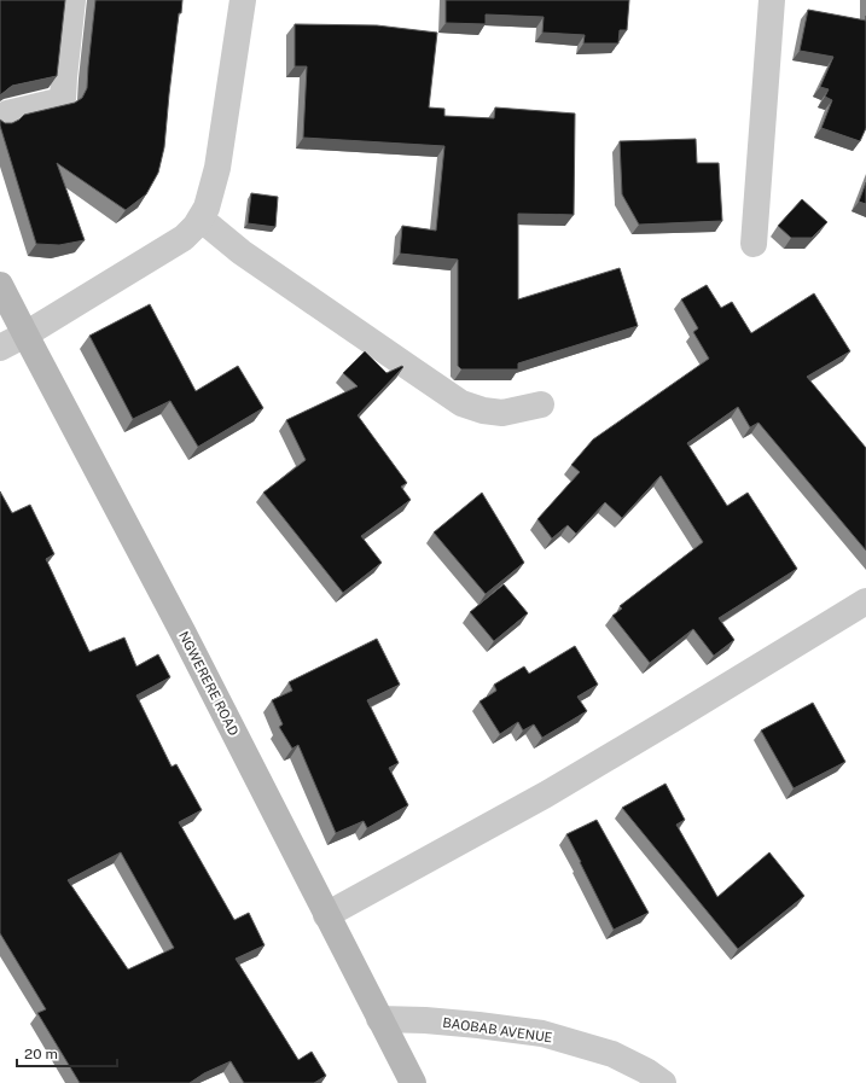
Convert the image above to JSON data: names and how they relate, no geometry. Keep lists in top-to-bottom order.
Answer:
{
  "streets": {
    "street": ["NGWERERE ROAD", "BAOBAB AVENUE"]
  },
  "crossings": [
    ["NGWERERE ROAD", "BAOBAB AVENUE"]
  ],
  "scale_bar": "20 m"
}
